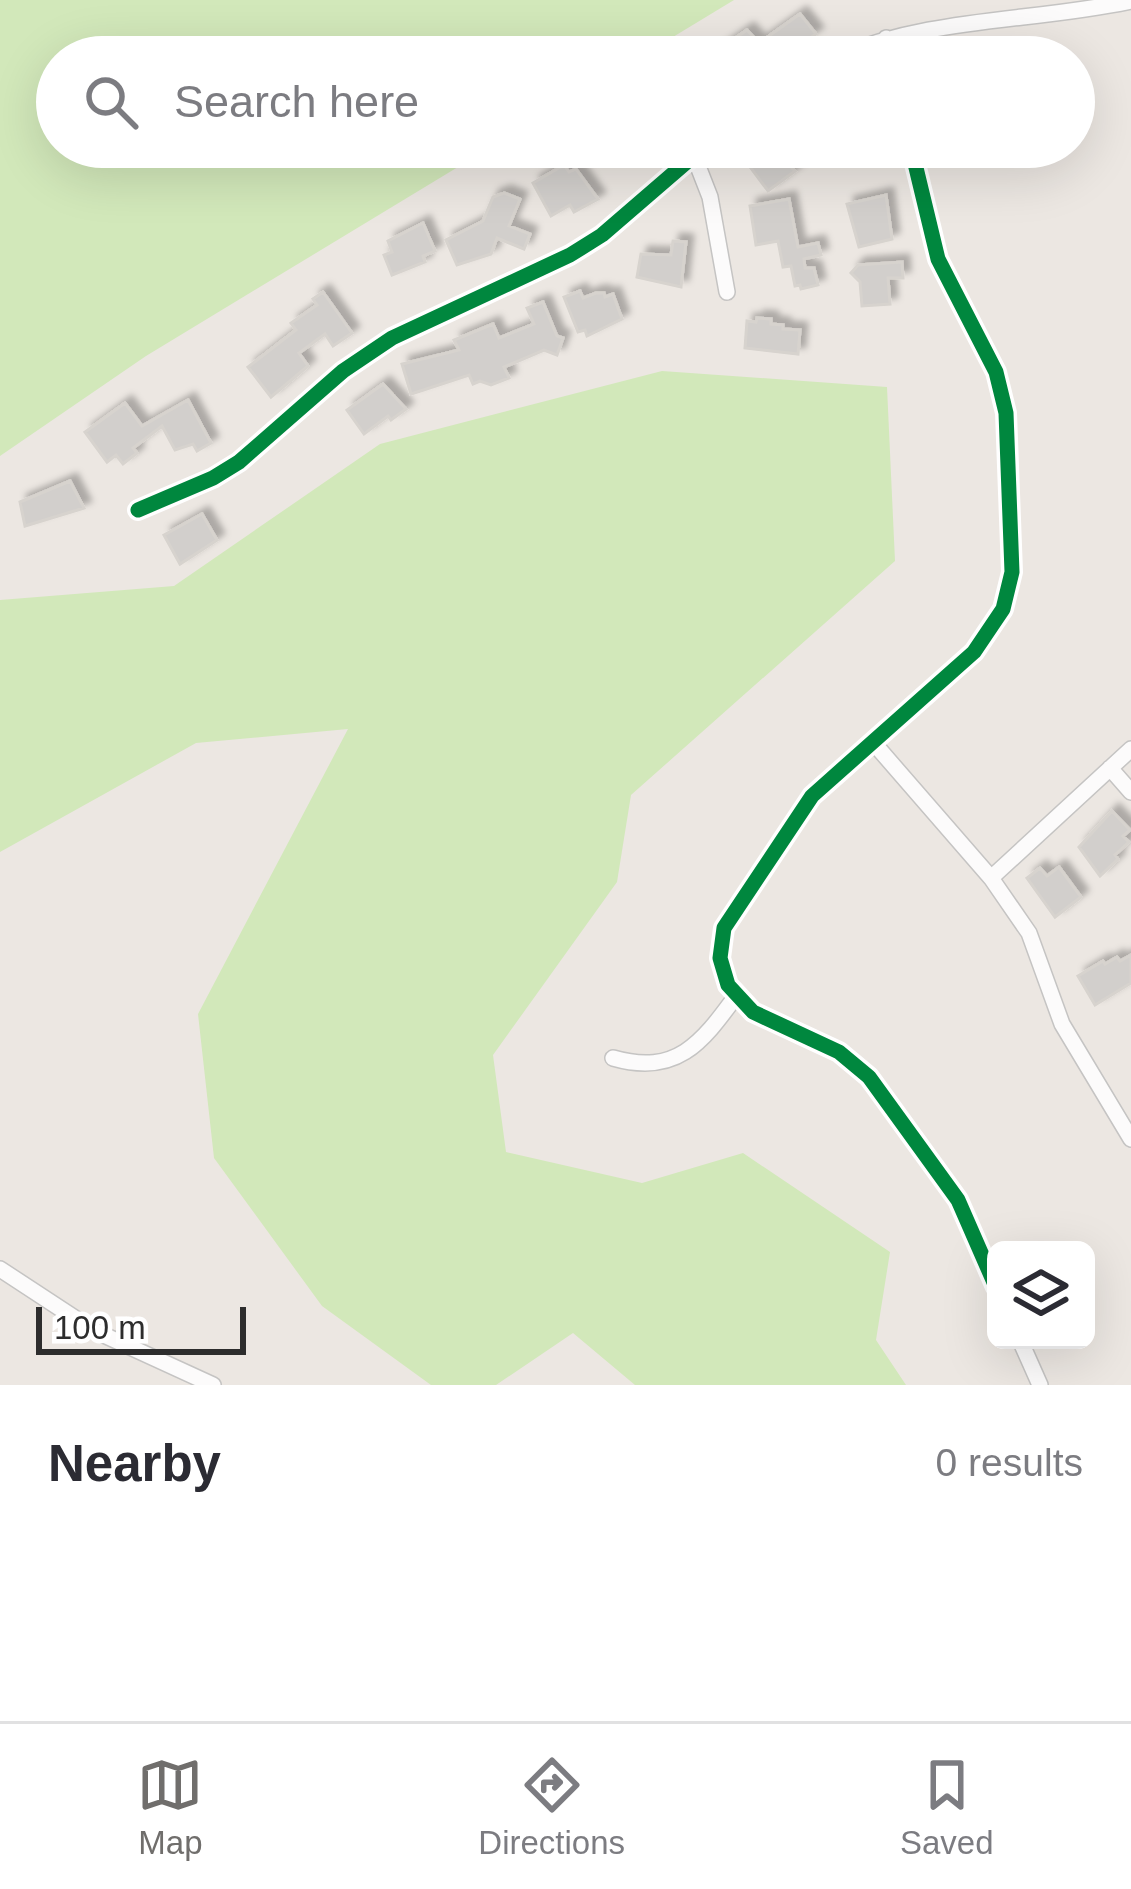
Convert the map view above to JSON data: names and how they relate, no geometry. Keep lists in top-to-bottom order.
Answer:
{
  "scale_bar": "100 m",
  "page": {
    "search": "Search here",
    "scale": "100 m",
    "heading": ["Nearby", "0 results"],
    "nav": ["Map", "Directions", "Saved"]
  }
}
